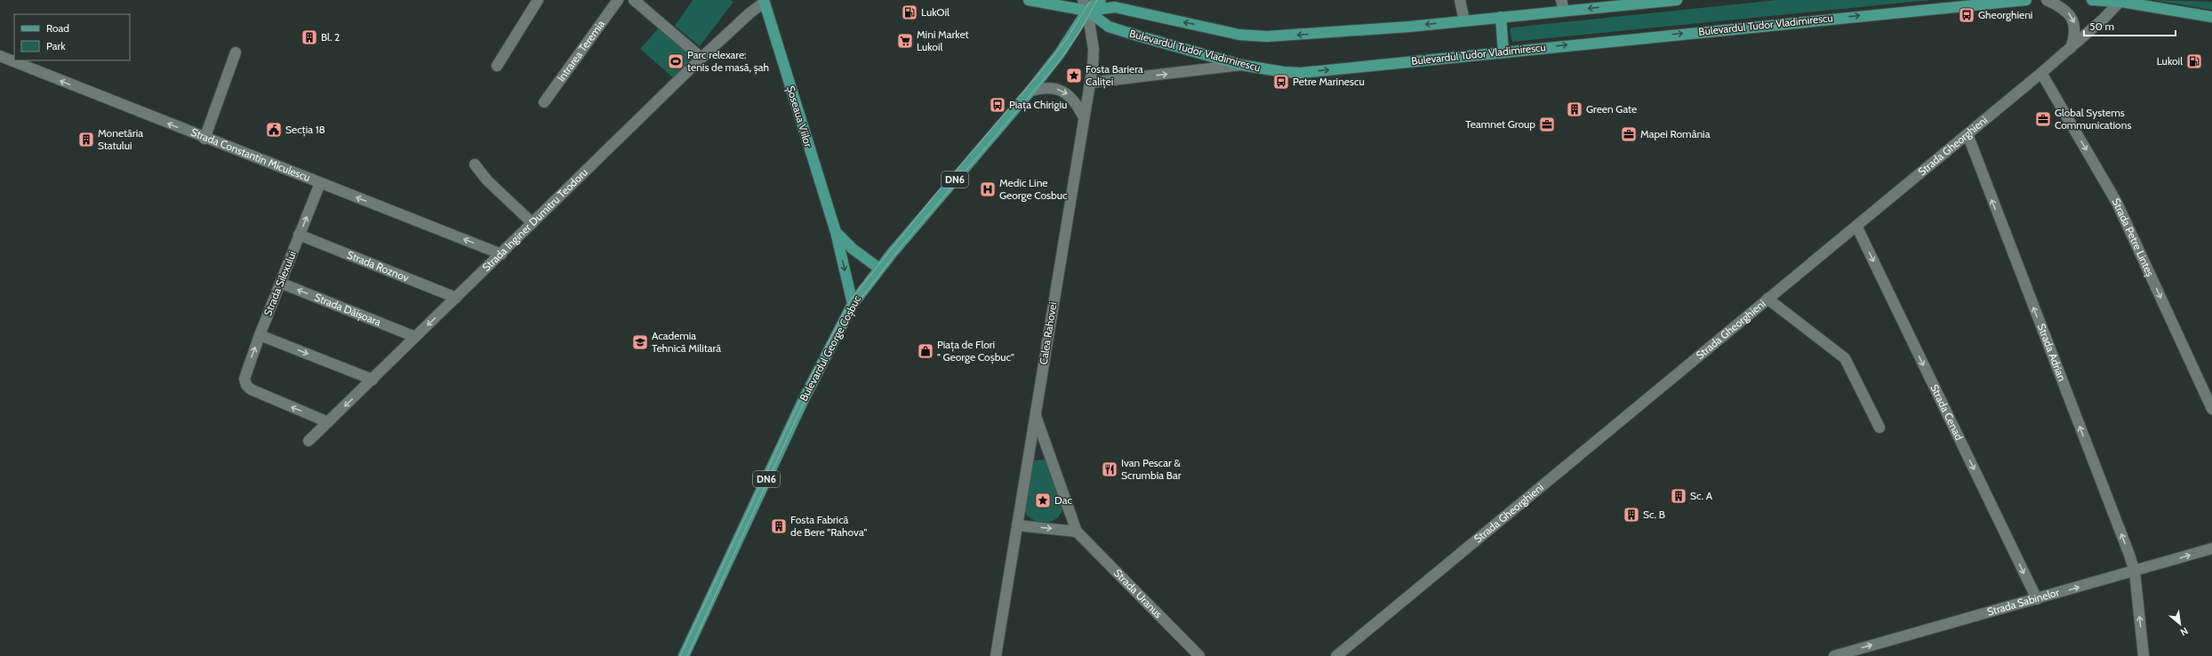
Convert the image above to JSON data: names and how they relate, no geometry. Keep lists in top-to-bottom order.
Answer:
{
  "streets": {
    "main road": [
      "Bulevardul Tudor Vladimirescu",
      "Șoseaua Viilor",
      "DN6",
      "Calea Rahovei",
      "Bulevardul George Coșbuc"
    ],
    "street": [
      "Intrarea Teremia",
      "Strada Gheorghieni",
      "Strada Constantin Miculescu",
      "Strada Inginer Dumitru Teodoru",
      "Strada Petre Linteș",
      "Strada Roznov",
      "Strada Silexului",
      "Strada Dăișoara",
      "Strada Adrian",
      "Strada Cenad",
      "Strada Uranus",
      "Strada Sabinelor"
    ]
  },
  "crossings": [
    ["Bulevardul Tudor Vladimirescu", "DN6"],
    ["Bulevardul Tudor Vladimirescu", "Calea Rahovei"],
    ["Bulevardul Tudor Vladimirescu", "Bulevardul George Coșbuc"],
    ["Șoseaua Viilor", "Strada Inginer Dumitru Teodoru"],
    ["Șoseaua Viilor", "Bulevardul George Coșbuc"],
    ["Strada Gheorghieni", "Strada Petre Linteș"],
    ["Strada Gheorghieni", "Strada Adrian"],
    ["Strada Gheorghieni", "Strada Cenad"],
    ["Strada Constantin Miculescu", "Strada Inginer Dumitru Teodoru"],
    ["Strada Constantin Miculescu", "Strada Silexului"],
    ["DN6", "Calea Rahovei"],
    ["DN6", "Bulevardul George Coșbuc"],
    ["Strada Inginer Dumitru Teodoru", "Strada Roznov"],
    ["Strada Inginer Dumitru Teodoru", "Strada Silexului"],
    ["Strada Inginer Dumitru Teodoru", "Strada Dăișoara"],
    ["Strada Roznov", "Strada Silexului"],
    ["Strada Silexului", "Strada Dăișoara"],
    ["Calea Rahovei", "Bulevardul George Coșbuc"],
    ["Calea Rahovei", "Strada Uranus"],
    ["Strada Adrian", "Strada Sabinelor"],
    ["Strada Cenad", "Strada Sabinelor"]
  ],
  "one_way": [
    "Strada Constantin Miculescu",
    "Strada Petre Linteș",
    "Strada Adrian",
    "Strada Sabinelor"
  ],
  "places": {
    "fuel station": ["LukOil", "Lukoil"],
    "bus stop": ["Gheorghieni", "Petre Marinescu", "Piața Chirigiu"],
    "building": [
      "Bl. 2",
      "Green Gate",
      "Monetăria Statului",
      "Sc. A",
      "Sc. B",
      "Fosta Fabrică de Bere \"Rahova\""
    ],
    "supermarket": ["Mini Market Lukoil"],
    "sports": ["Parc relexare: tenis de masă, șah"],
    "place": ["Fosta Bariera Caliței", "Dac"],
    "office": ["Global Systems Communications", "Teamnet Group", "Mapei România"],
    "public building": ["Secția 18"],
    "hospital": ["Medic Line George Cosbuc"],
    "school or university": ["Academia Tehnică Militară"],
    "shop": ["Piața de Flori \" George Coșbuc\""],
    "restaurant": ["Ivan Pescar & Scrumbia Bar"]
  },
  "legend": ["Road", "Park"],
  "scale_bar": "50 m",
  "north": "bottom right"
}
